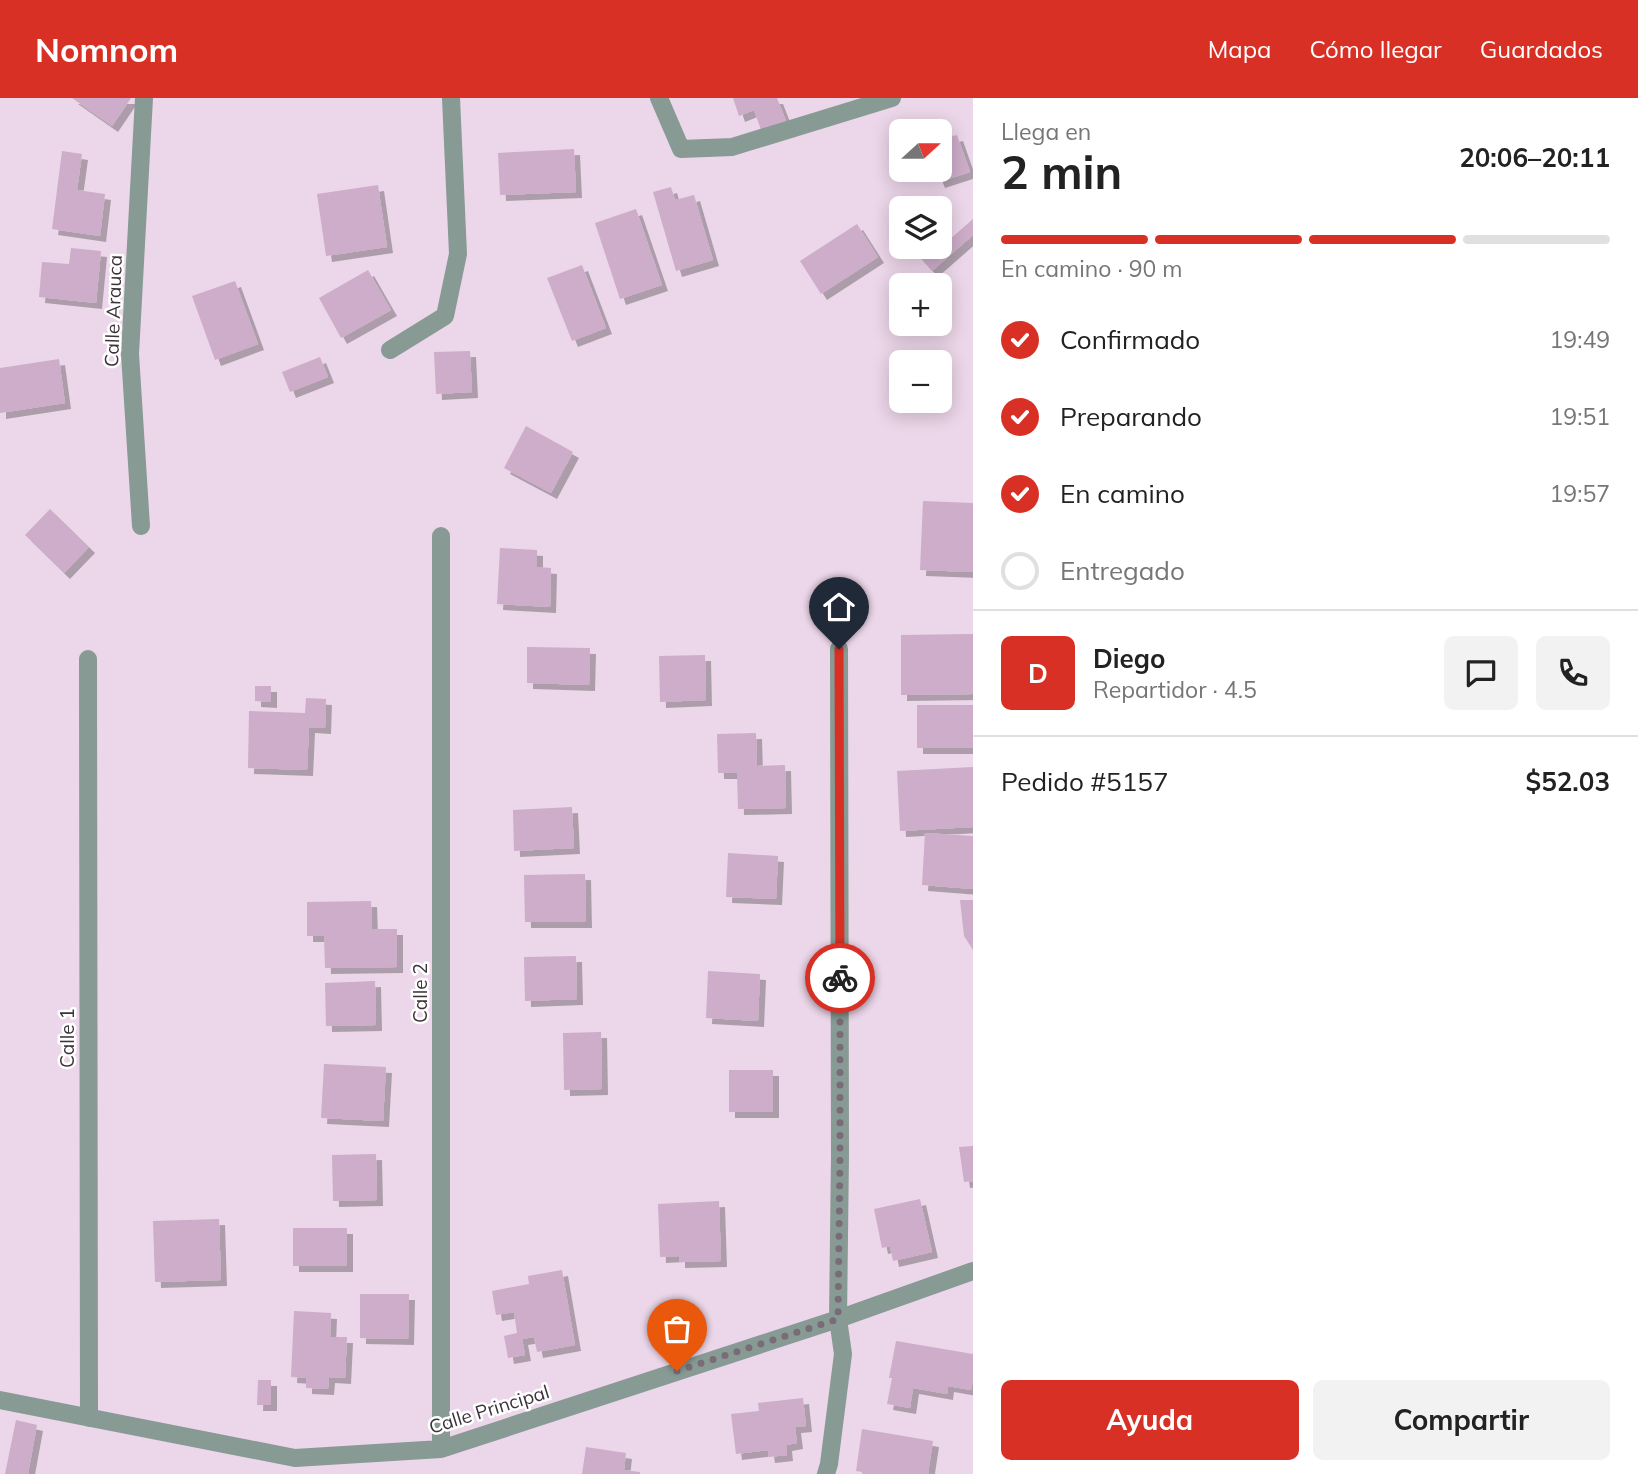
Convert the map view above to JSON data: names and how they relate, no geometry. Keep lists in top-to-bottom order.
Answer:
{
  "streets": {
    "street": [
      "Calle Arauca",
      "Calle 2",
      "Calle 1",
      "Calle Principal"
    ]
  },
  "crossings": [
    ["Calle 2", "Calle Principal"],
    ["Calle 1", "Calle Principal"]
  ],
  "north": "right",
  "page": {
    "header": "Nomnom",
    "nav": ["Mapa", "Cómo llegar", "Guardados"],
    "heading": ["2 min", "Llega en", "20:06–20:11"],
    "panel": [
      "Diego",
      "Repartidor · 4.5",
      "Pedido #5157",
      "$52.03"
    ],
    "map_buttons": ["+", "−"],
    "bar": "En camino · 90 m",
    "list": [
      ["Confirmado", "19:49"],
      ["Preparando", "19:51"],
      ["En camino", "19:57"],
      "Entregado"
    ],
    "round": "D",
    "buttons": ["Ayuda", "Compartir"]
  }
}
